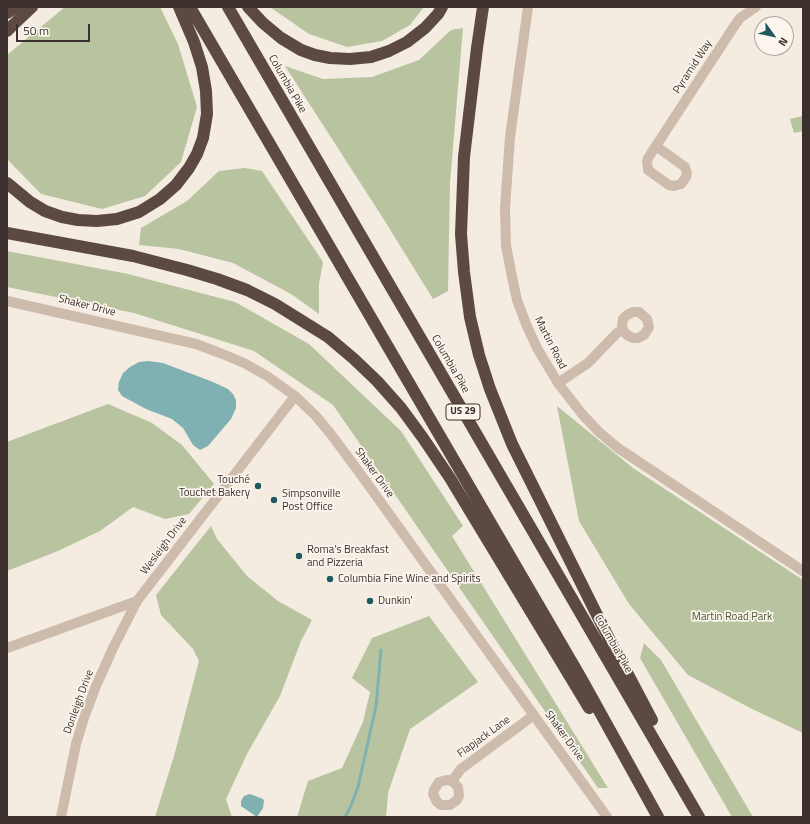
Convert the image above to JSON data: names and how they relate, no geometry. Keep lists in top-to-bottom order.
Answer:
{
  "streets": {
    "highway": ["Columbia Pike", "US 29"],
    "street": [
      "Pyramid Way",
      "Shaker Drive",
      "Martin Road",
      "Wesleigh Drive",
      "Donleigh Drive",
      "Flapjack Lane"
    ]
  },
  "crossings": [
    ["Shaker Drive", "Wesleigh Drive"],
    ["Shaker Drive", "Flapjack Lane"],
    ["Wesleigh Drive", "Donleigh Drive"]
  ],
  "parks": ["Martin Road Park"],
  "places": [
    "Touché Touchet Bakery",
    "Simpsonville Post Office",
    "Roma's Breakfast and Pizzeria",
    "Columbia Fine Wine and Spirits",
    "Dunkin'"
  ],
  "scale_bar": "50 m",
  "north": "bottom right"
}
